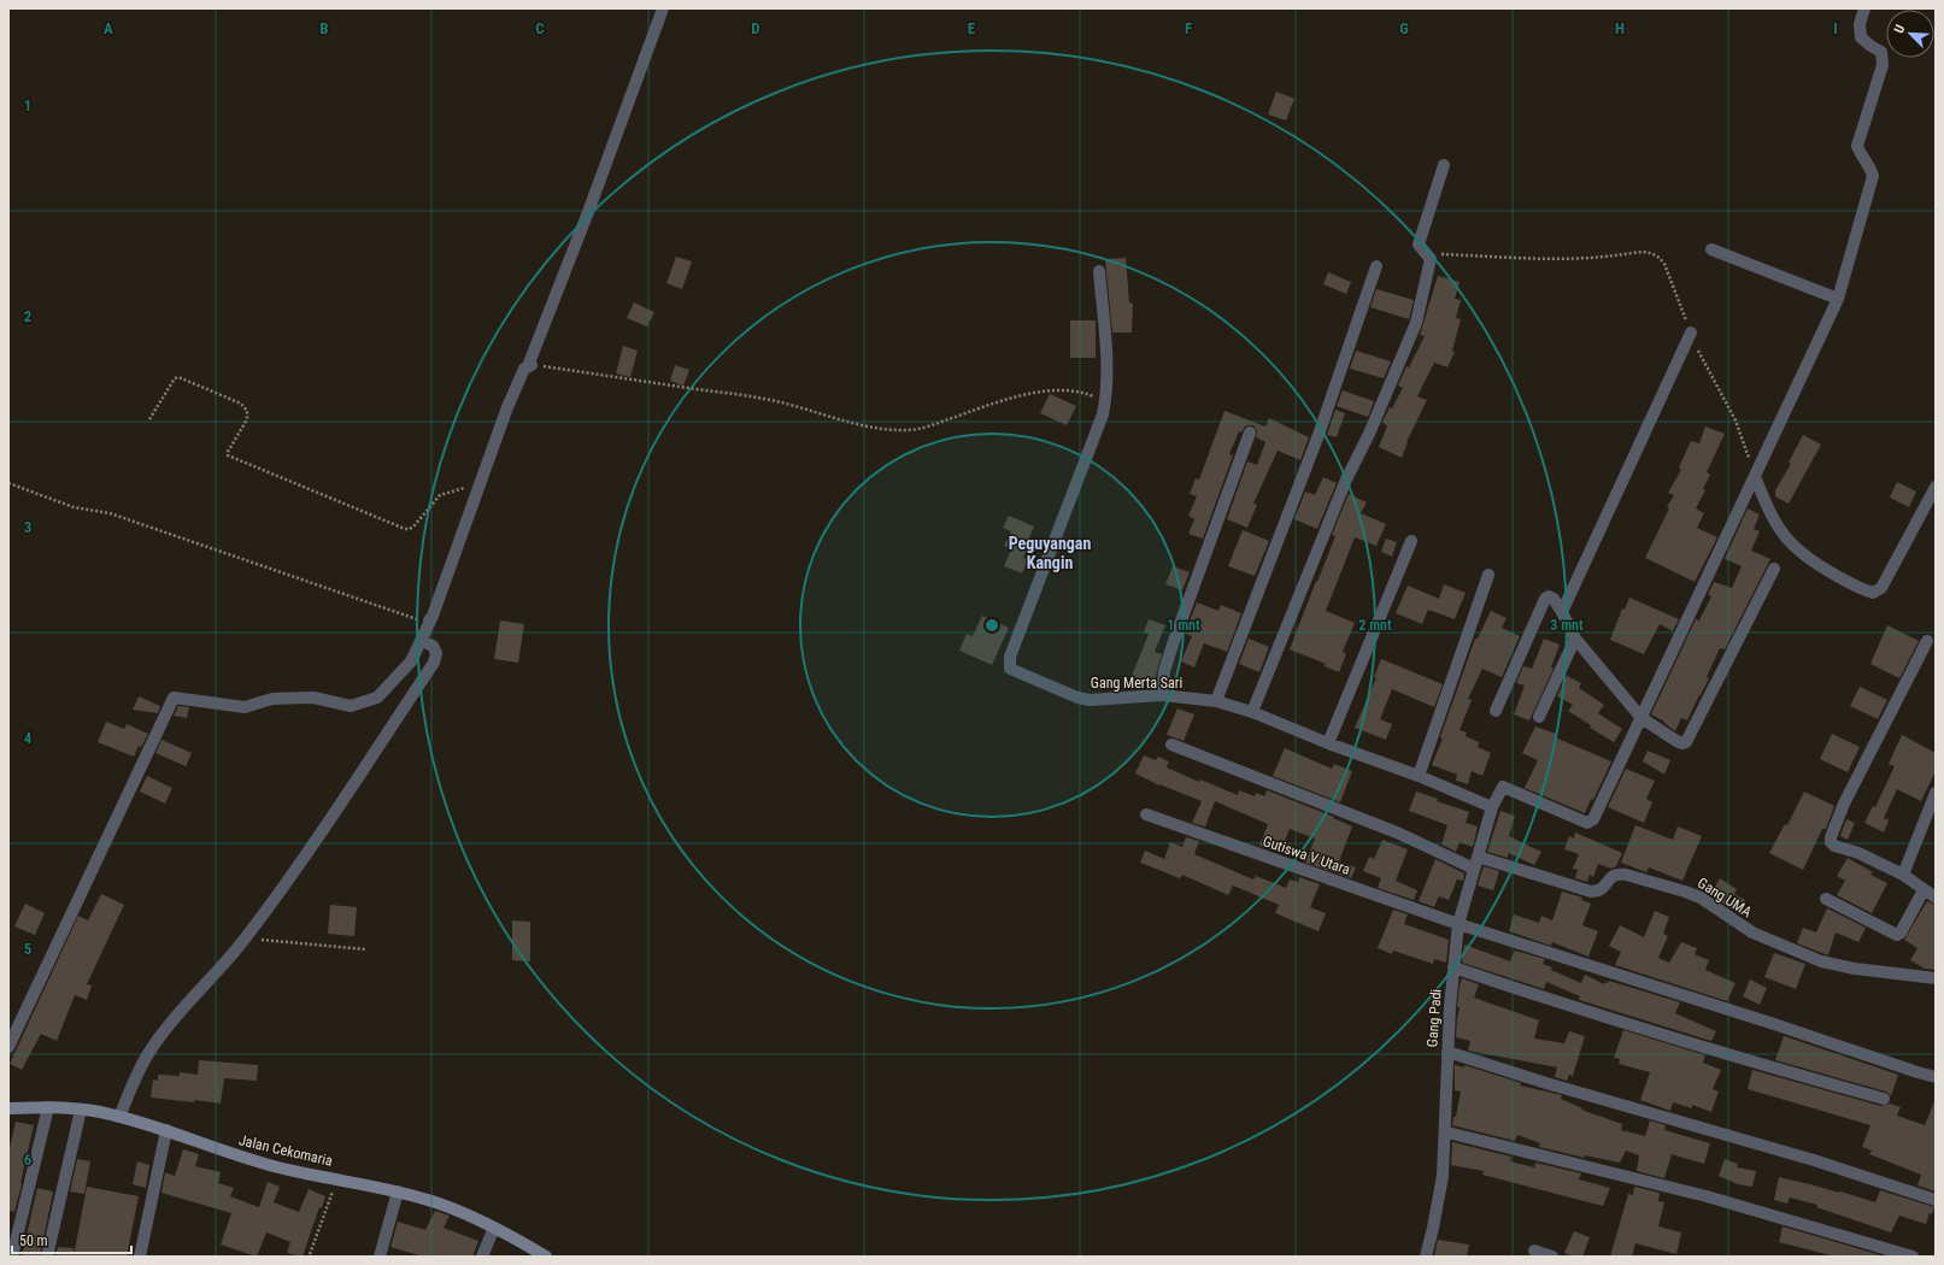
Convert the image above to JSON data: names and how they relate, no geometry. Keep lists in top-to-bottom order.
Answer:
{
  "streets": {
    "street": [
      "Gang Merta Sari",
      "Gutiswa V Utara",
      "Gang UMA",
      "Gang Padi",
      "Jalan Cekomaria"
    ]
  },
  "crossings": [
    ["Gang Merta Sari", "Gang Padi"],
    ["Gutiswa V Utara", "Gang Padi"],
    ["Gang UMA", "Gang Padi"]
  ],
  "districts": ["Peguyangan Kangin"],
  "scale_bar": "50 m",
  "north": "top left",
  "grid": {
    "columns": [
      "A",
      "B",
      "C",
      "D",
      "E",
      "F",
      "G",
      "H",
      "I"
    ],
    "rows": [
      "1",
      "2",
      "3",
      "4",
      "5",
      "6"
    ]
  },
  "rings": ["1 mnt", "2 mnt", "3 mnt"]
}
